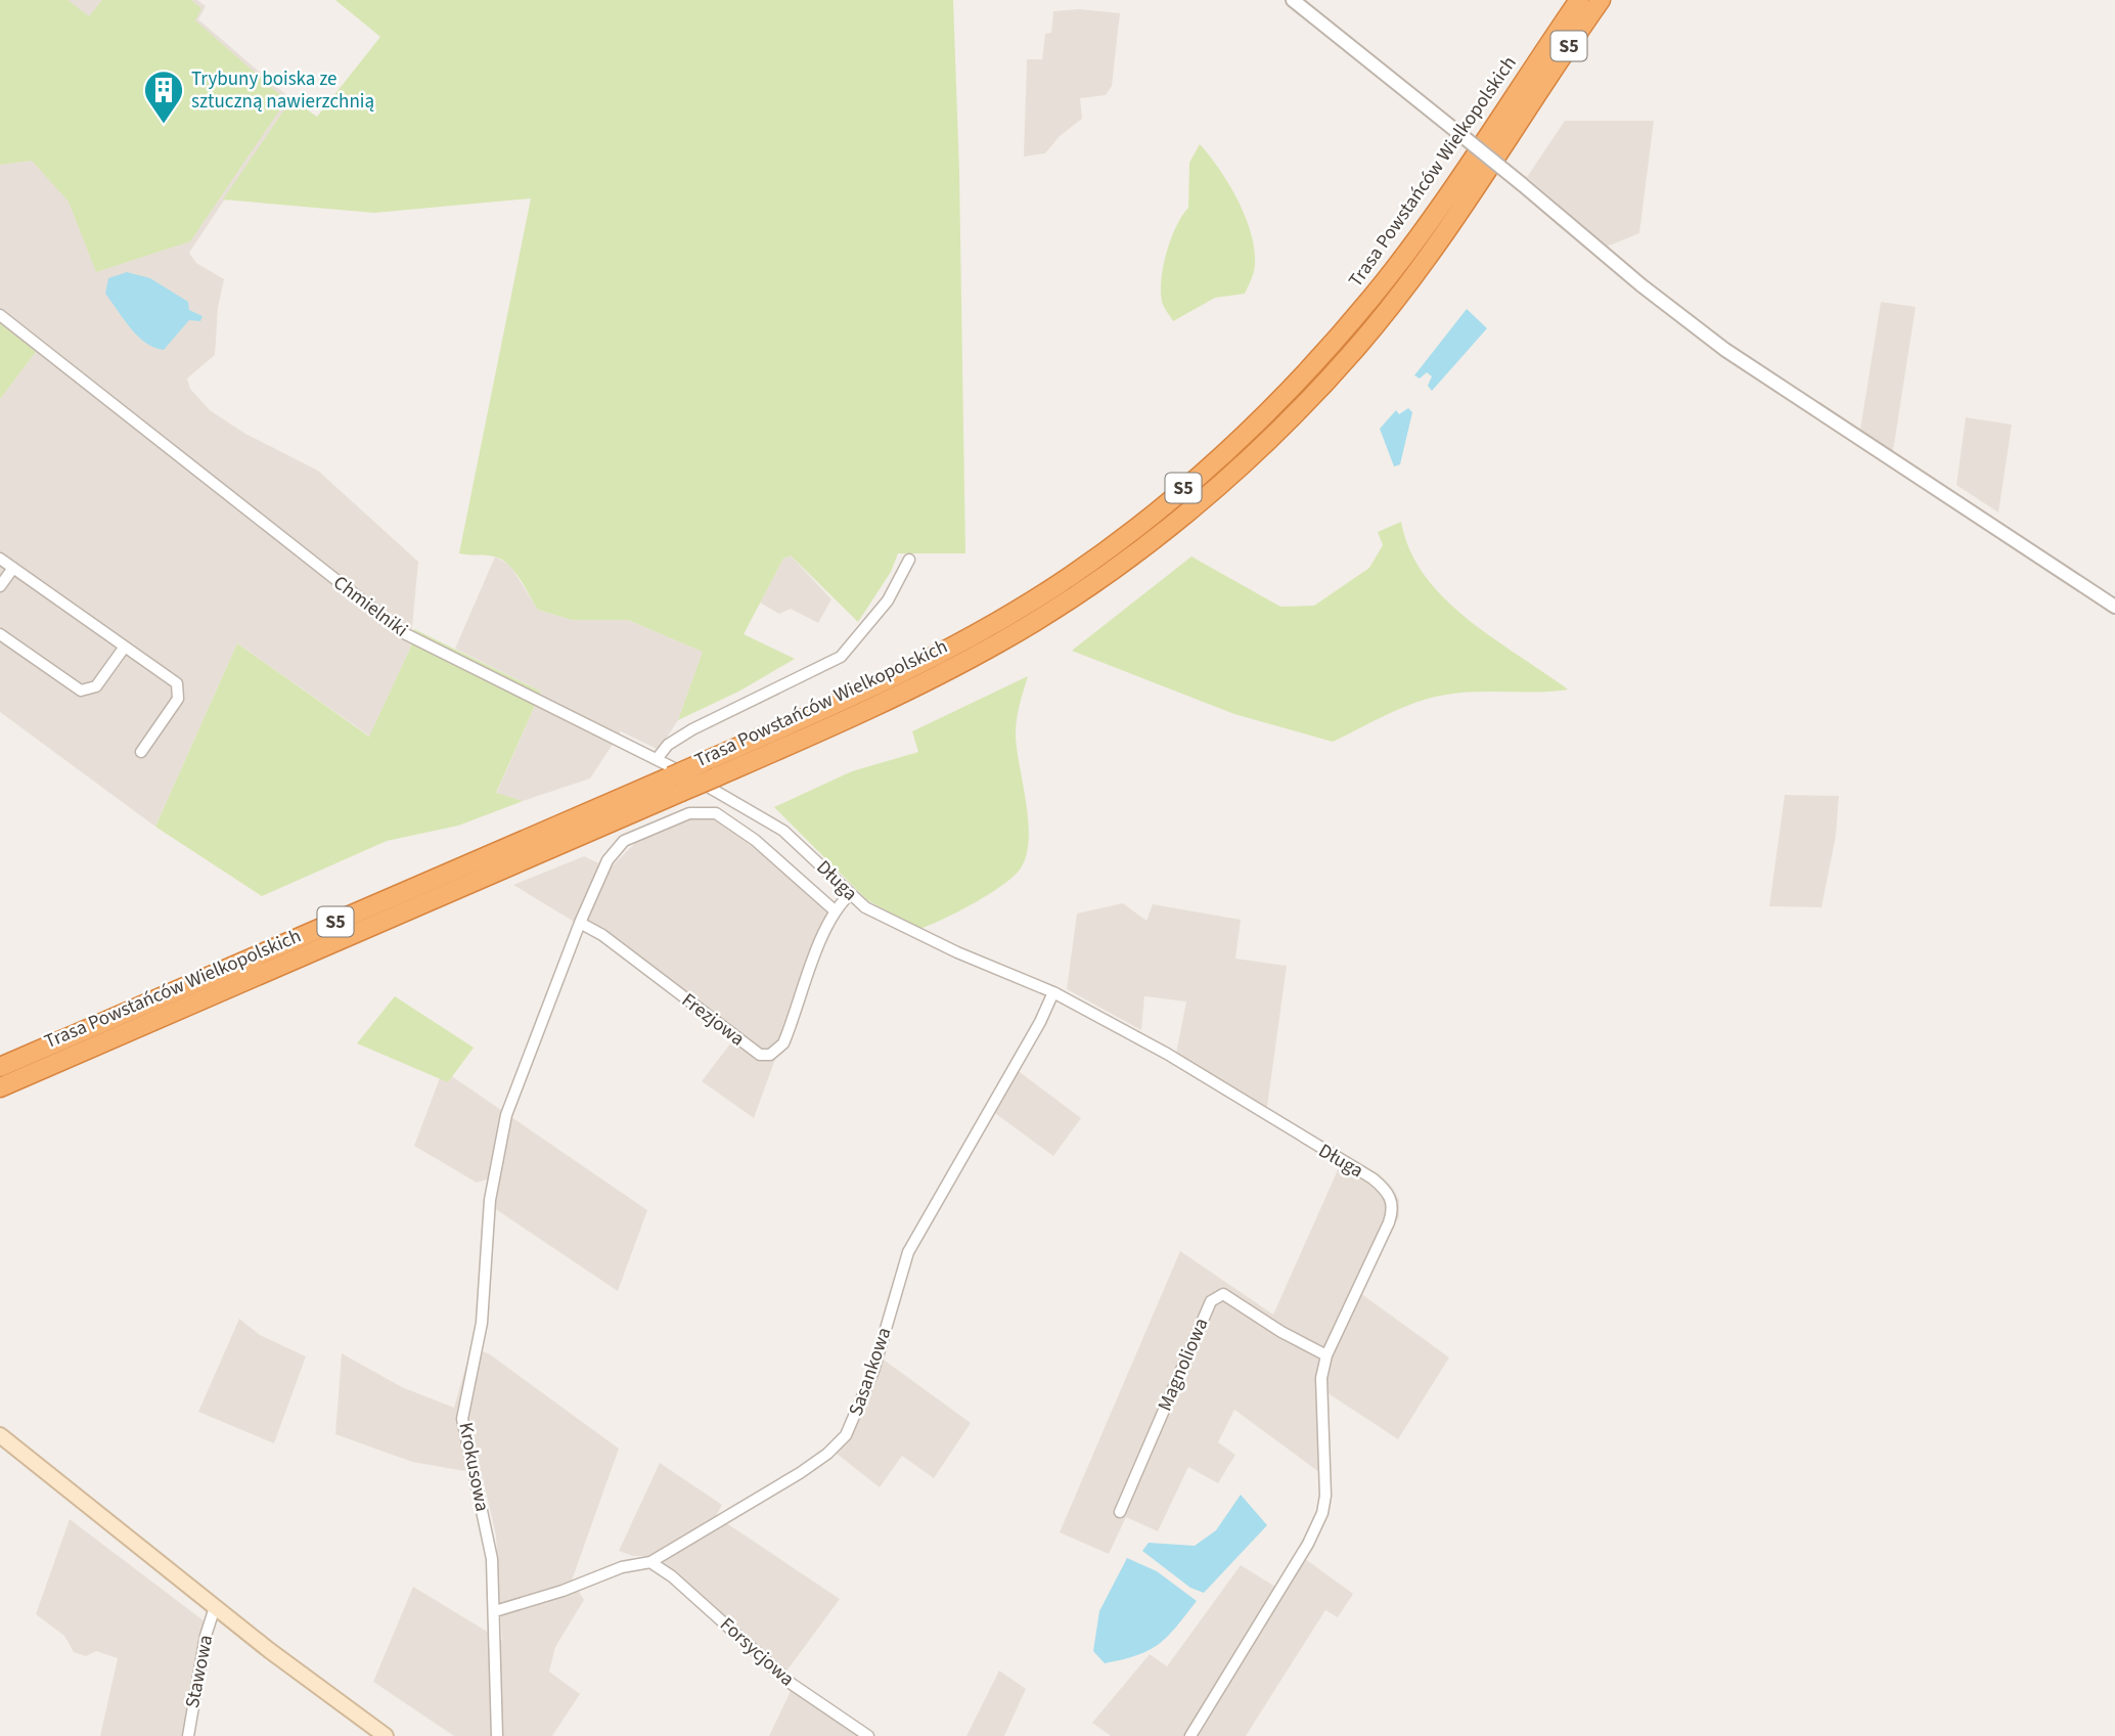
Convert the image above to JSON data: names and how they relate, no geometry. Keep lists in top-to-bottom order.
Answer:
{
  "streets": {
    "highway": ["S5", "Trasa Powstańców Wielkopolskich"],
    "street": [
      "Chmielniki",
      "Długa",
      "Frezjowa",
      "Magnoliowa",
      "Sasankowa",
      "Krokusowa",
      "Forsycjowa",
      "Stawowa"
    ]
  },
  "crossings": [
    ["Chmielniki", "Długa"],
    ["Długa", "Frezjowa"],
    ["Długa", "Magnoliowa"],
    ["Długa", "Sasankowa"],
    ["Frezjowa", "Krokusowa"],
    ["Sasankowa", "Krokusowa"],
    ["Sasankowa", "Forsycjowa"]
  ],
  "places": {
    "building": ["Trybuny boiska ze sztuczną nawierzchnią"]
  }
}
